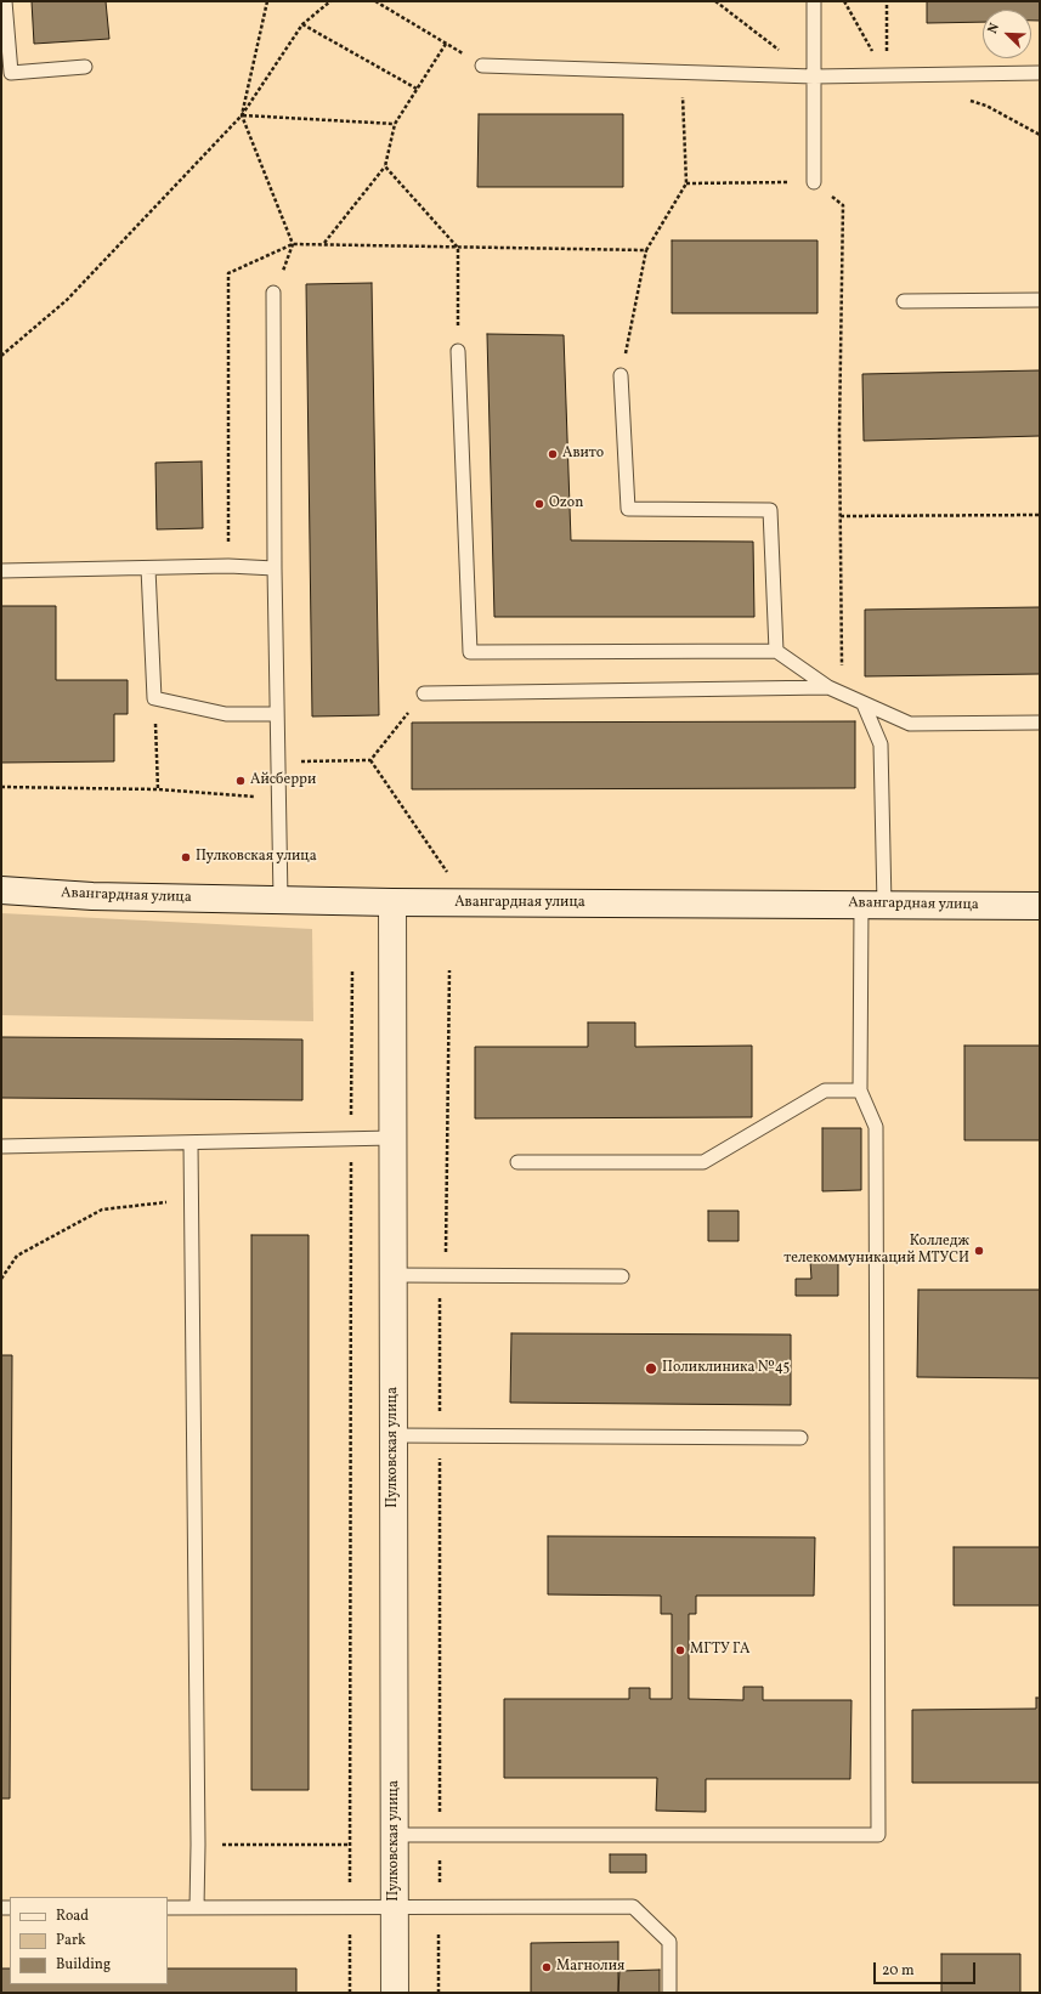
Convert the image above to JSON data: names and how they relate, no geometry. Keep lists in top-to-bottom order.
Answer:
{
  "streets": {
    "street": ["Авангардная улица", "Пулковская улица"]
  },
  "crossings": [
    ["Авангардная улица", "Пулковская улица"]
  ],
  "places": [
    "Авито",
    "Ozon",
    "Айсберри",
    "Пулковская улица",
    "Колледж телекоммуникаций МТУСИ",
    "Поликлиника №45",
    "МГТУ ГА",
    "Магнолия"
  ],
  "legend": ["Road", "Park", "Building"],
  "scale_bar": "20 m",
  "north": "top left"
}
